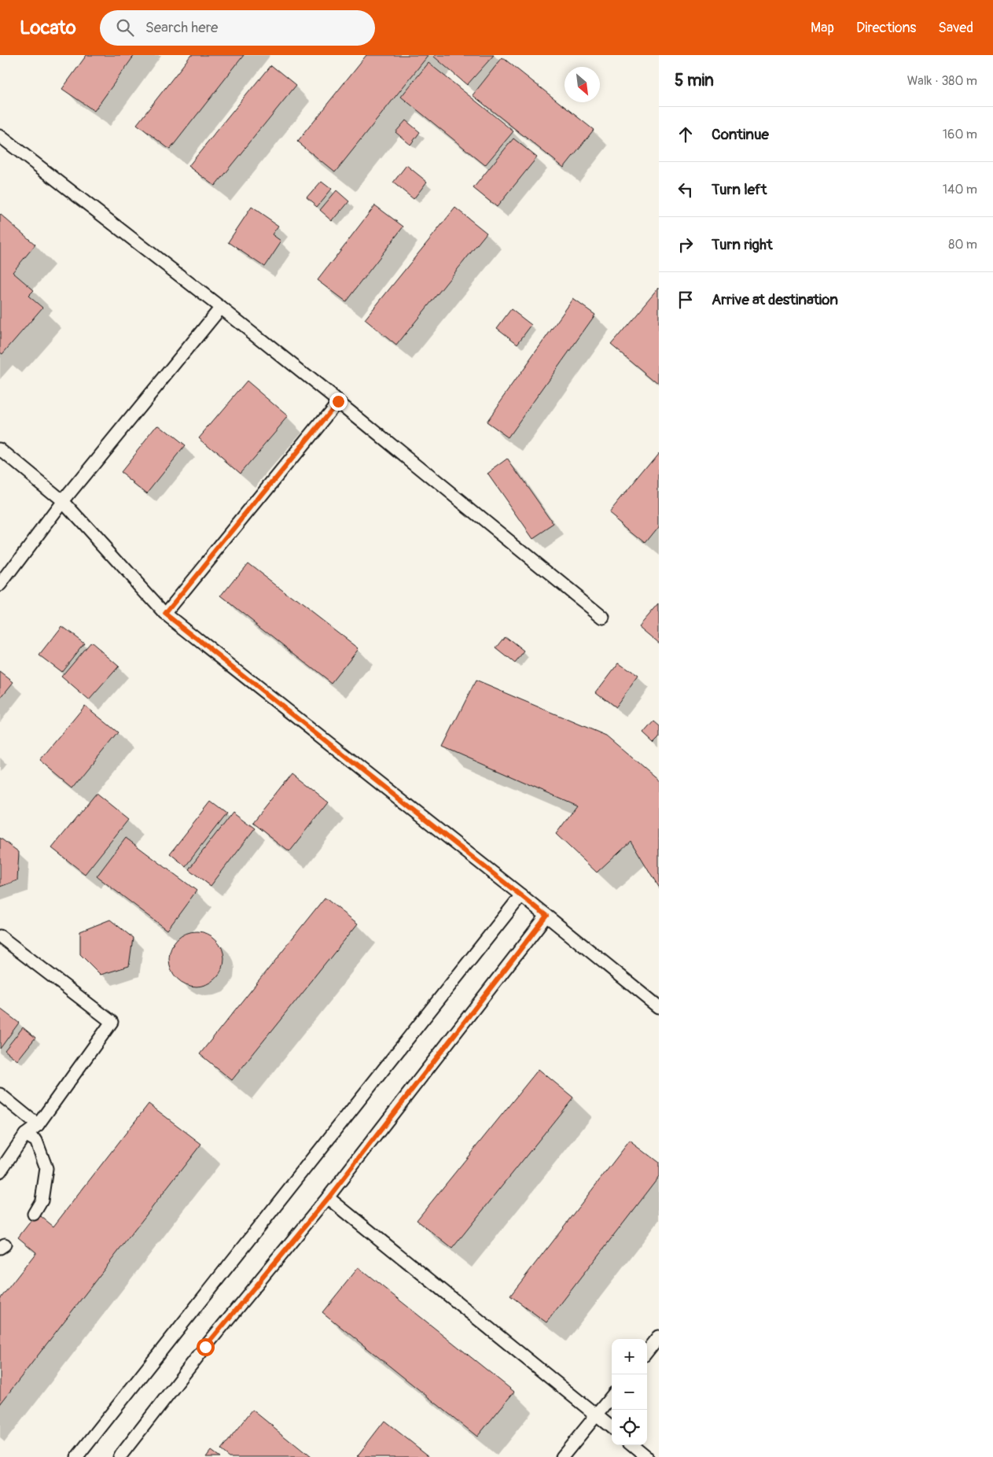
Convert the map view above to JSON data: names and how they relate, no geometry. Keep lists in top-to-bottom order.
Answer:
{
  "north": "bottom right",
  "page": {
    "header": "Locato",
    "search": "Search here",
    "nav": ["Map", "Directions", "Saved"],
    "heading": ["5 min", "Walk · 380 m"],
    "list": [
      ["Continue", "160 m"],
      ["Turn left", "140 m"],
      ["Turn right", "80 m"],
      "Arrive at destination"
    ],
    "map_buttons": ["+", "−"]
  }
}
